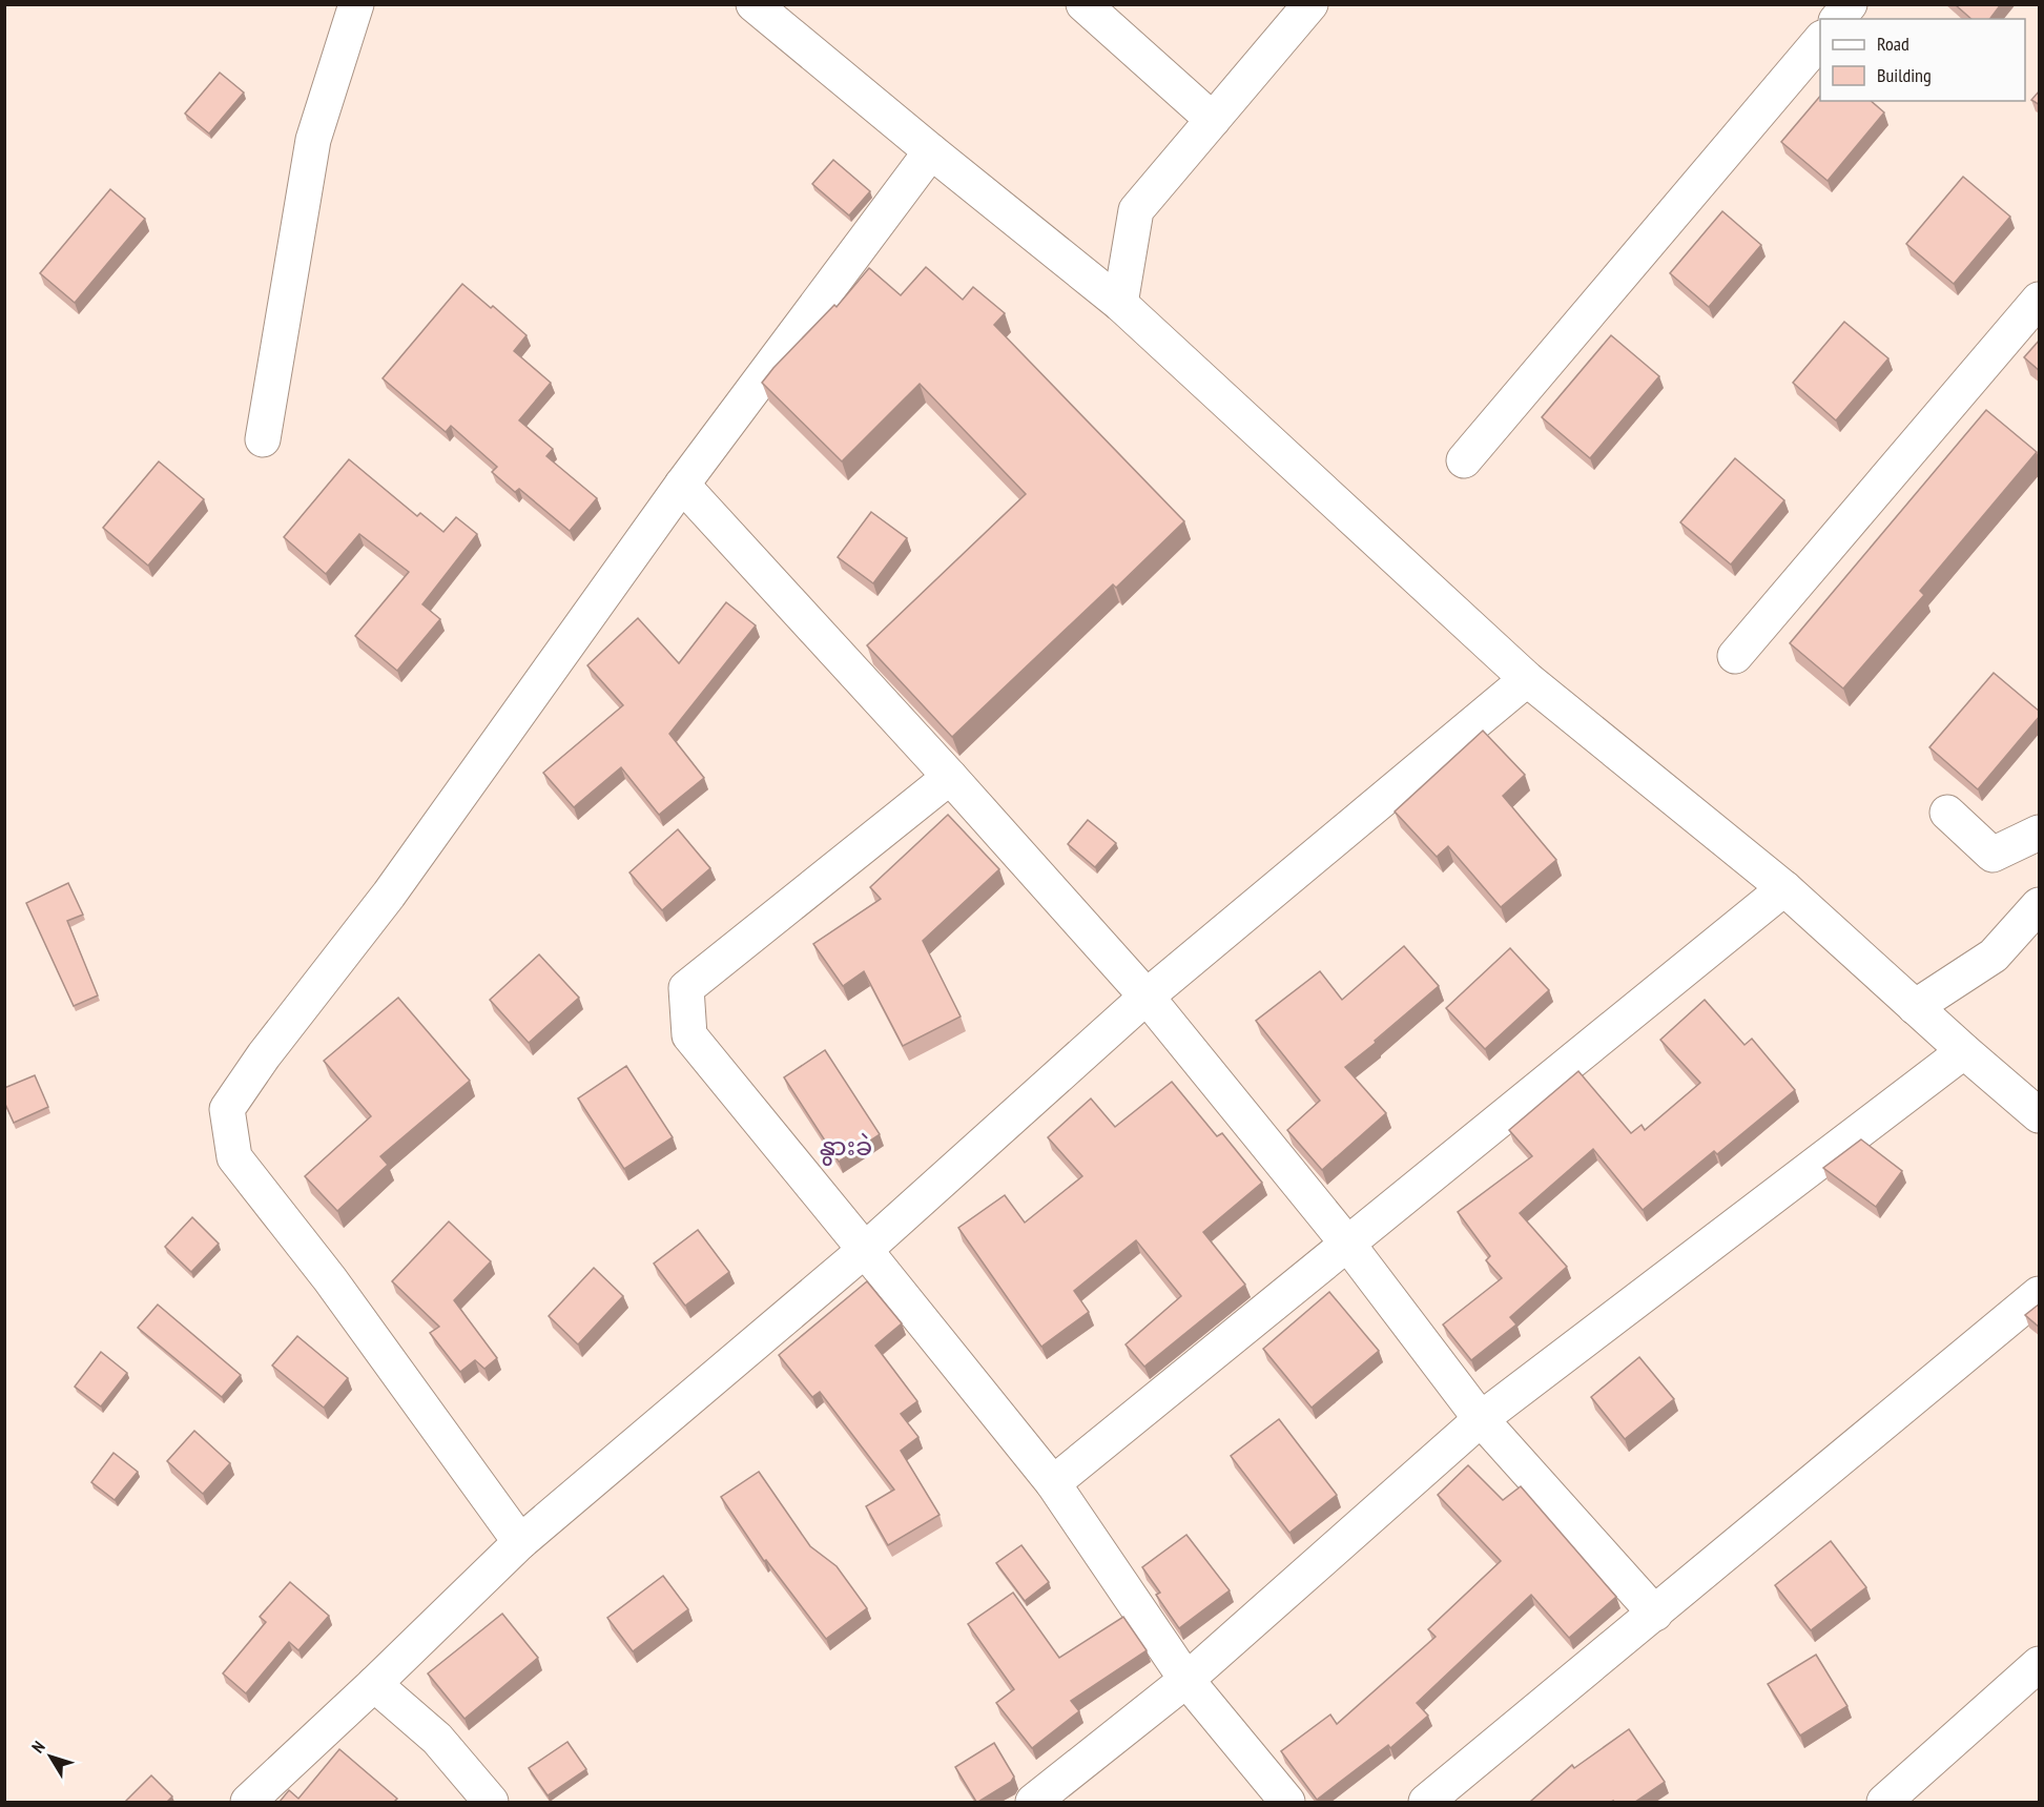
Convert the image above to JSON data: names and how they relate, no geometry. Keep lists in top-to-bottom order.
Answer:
{
  "districts": ["နွားခဲ"],
  "legend": ["Road", "Building"],
  "north": "top left"
}
